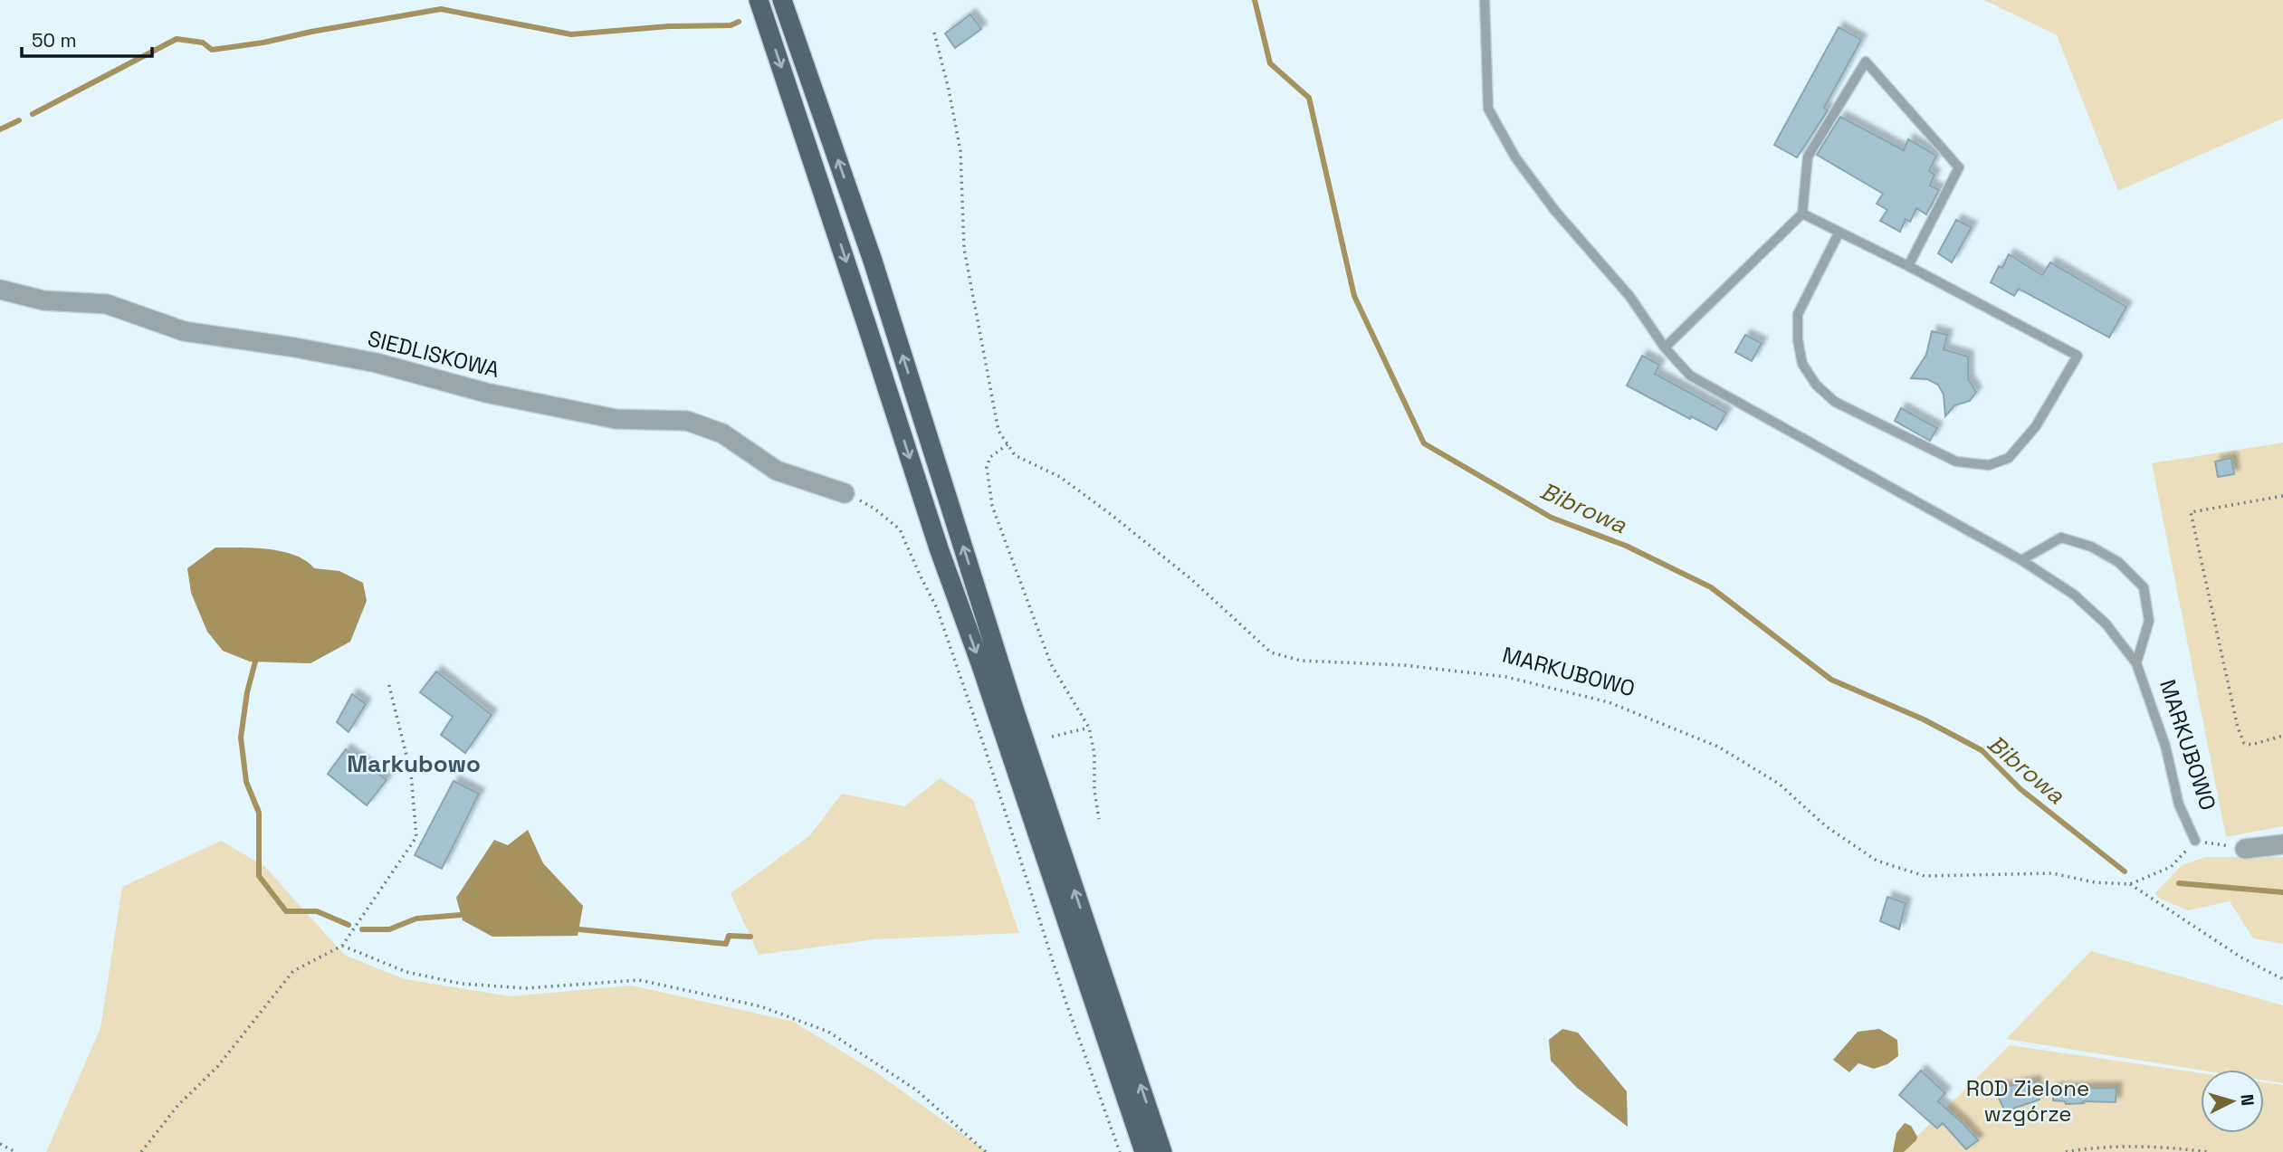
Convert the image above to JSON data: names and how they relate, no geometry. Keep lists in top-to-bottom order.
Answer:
{
  "streets": {
    "street": ["SIEDLISKOWA"],
    "lane": ["MARKUBOWO"]
  },
  "districts": ["Markubowo"],
  "water": ["Bibrowa"],
  "parks": ["ROD Zielone wzgórze"],
  "scale_bar": "50 m",
  "north": "right"
}
